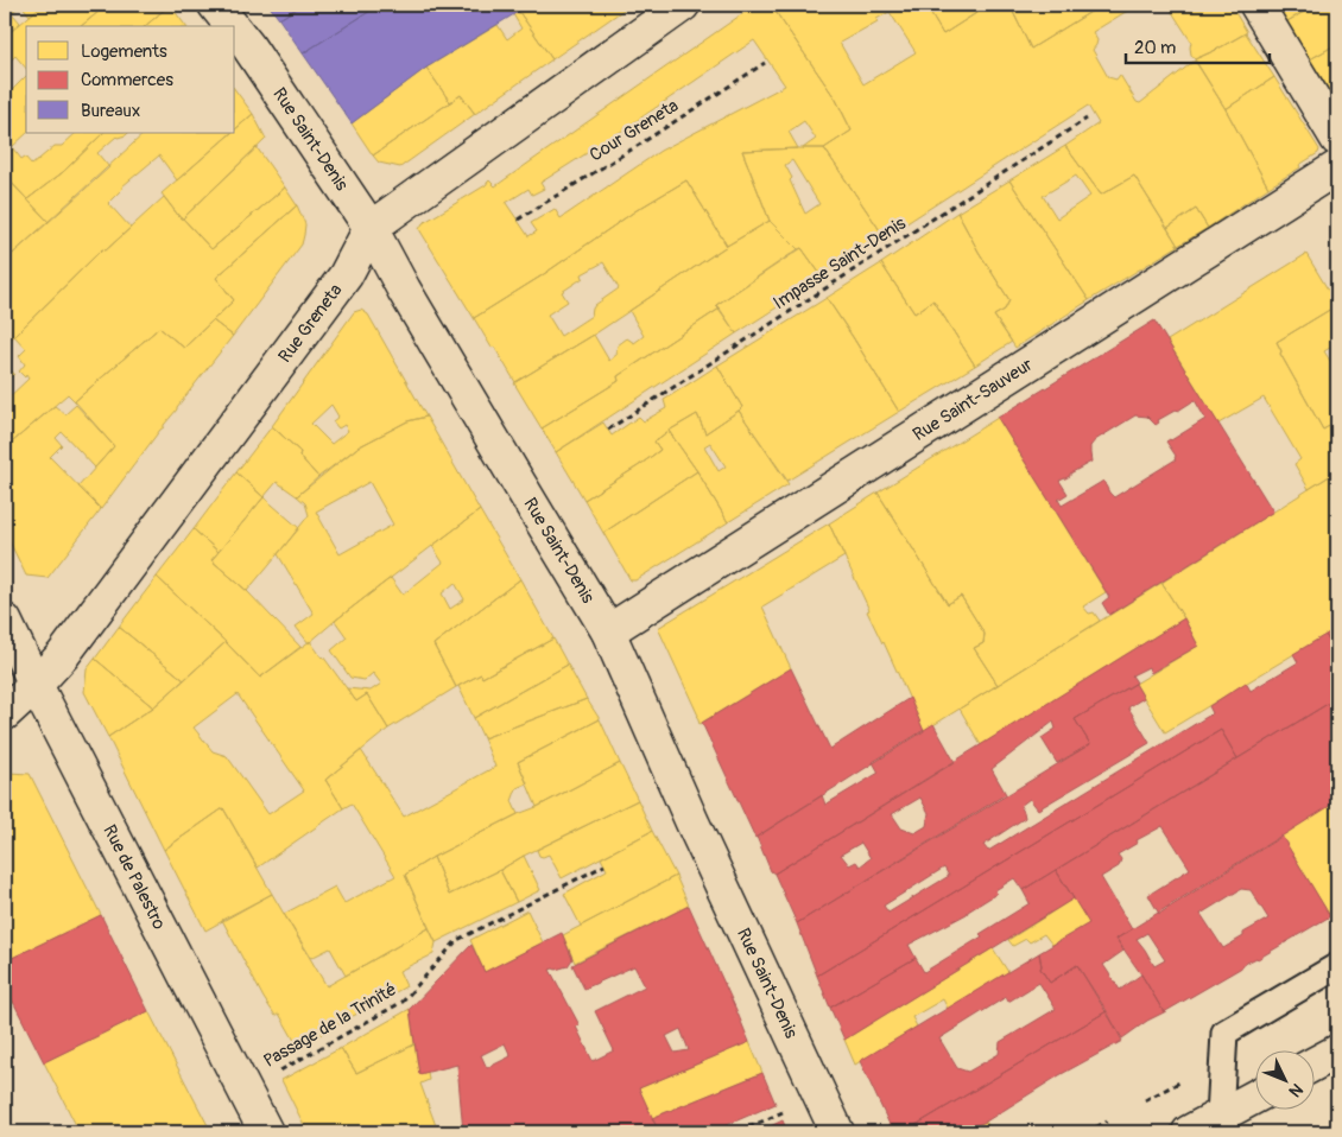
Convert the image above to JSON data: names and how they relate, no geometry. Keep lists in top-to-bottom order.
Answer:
{
  "streets": {
    "street": [
      "Rue Saint-Denis",
      "Rue Greneta",
      "Rue Saint-Sauveur",
      "Rue de Palestro"
    ],
    "path": ["Cour Greneta", "Impasse Saint-Denis", "Passage de la Trinité"]
  },
  "crossings": [
    ["Rue Saint-Denis", "Rue Greneta"],
    ["Rue Saint-Denis", "Rue Saint-Sauveur"],
    ["Rue Greneta", "Rue de Palestro"],
    ["Rue de Palestro", "Passage de la Trinité"]
  ],
  "legend": ["Logements", "Commerces", "Bureaux"],
  "scale_bar": "20 m",
  "north": "bottom right"
}
